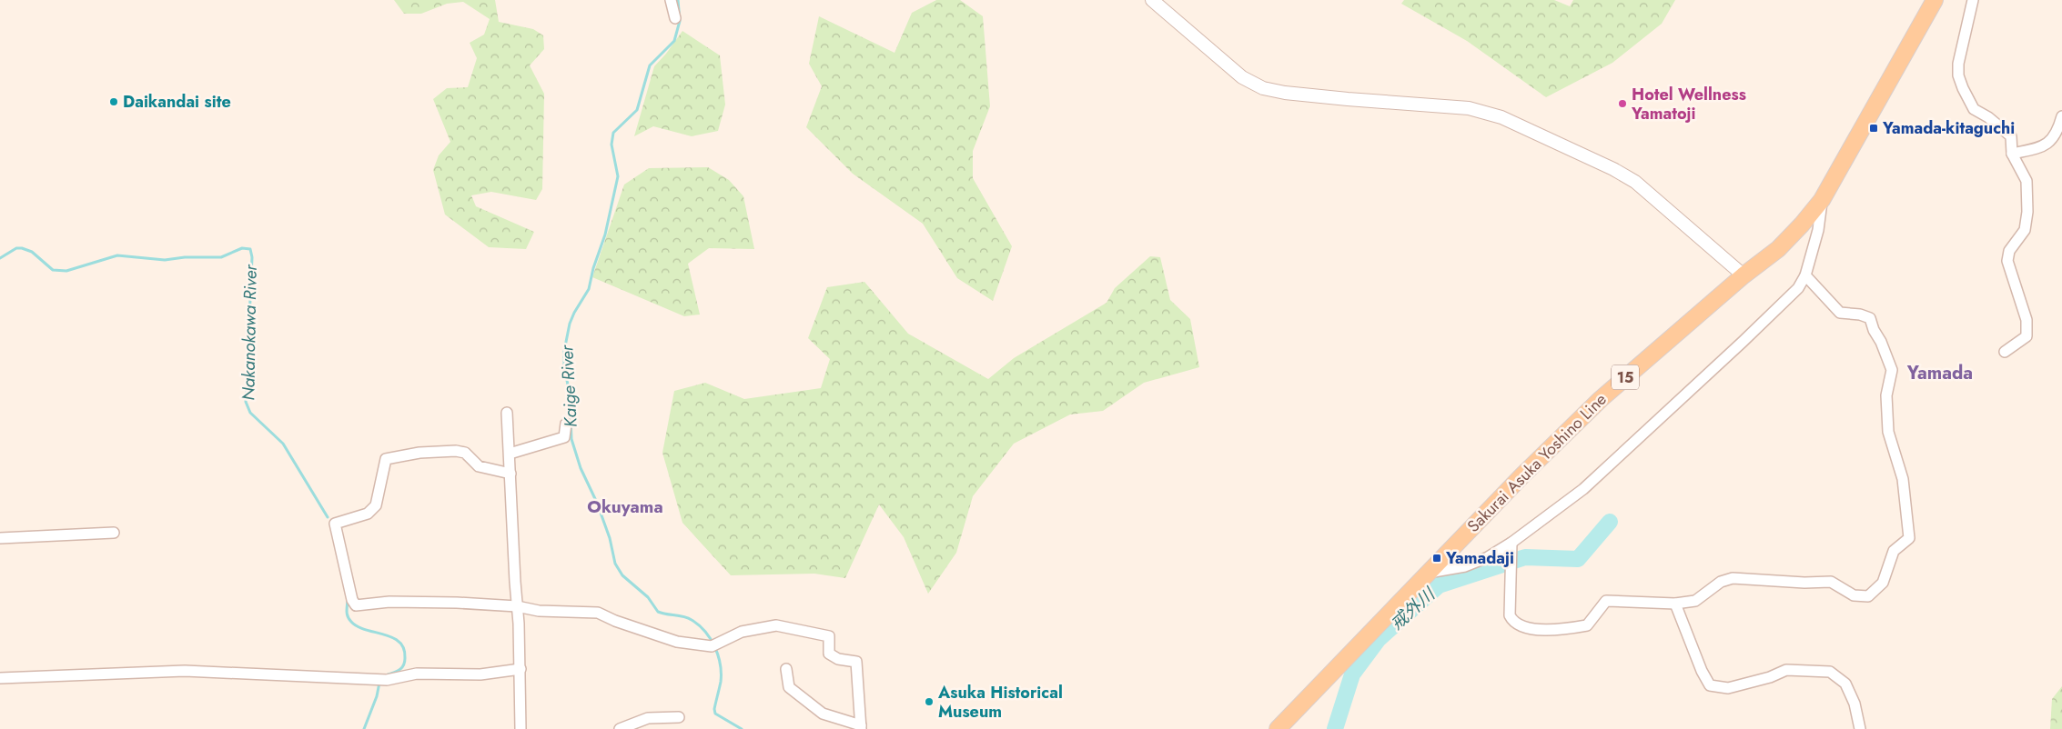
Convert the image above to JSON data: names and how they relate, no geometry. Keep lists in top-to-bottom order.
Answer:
{
  "streets": {
    "main road": ["15", "Sakurai Asuka Yoshino Line"]
  },
  "districts": ["Yamada", "Okuyama"],
  "water": ["Nakanokawa River", "Kaige River", "戒外川"],
  "places": {
    "other": ["Daikandai site", "Hotel Wellness Yamatoji", "Asuka Historical Museum"],
    "transit": ["Yamada-kitaguchi", "Yamadaji"]
  }
}
